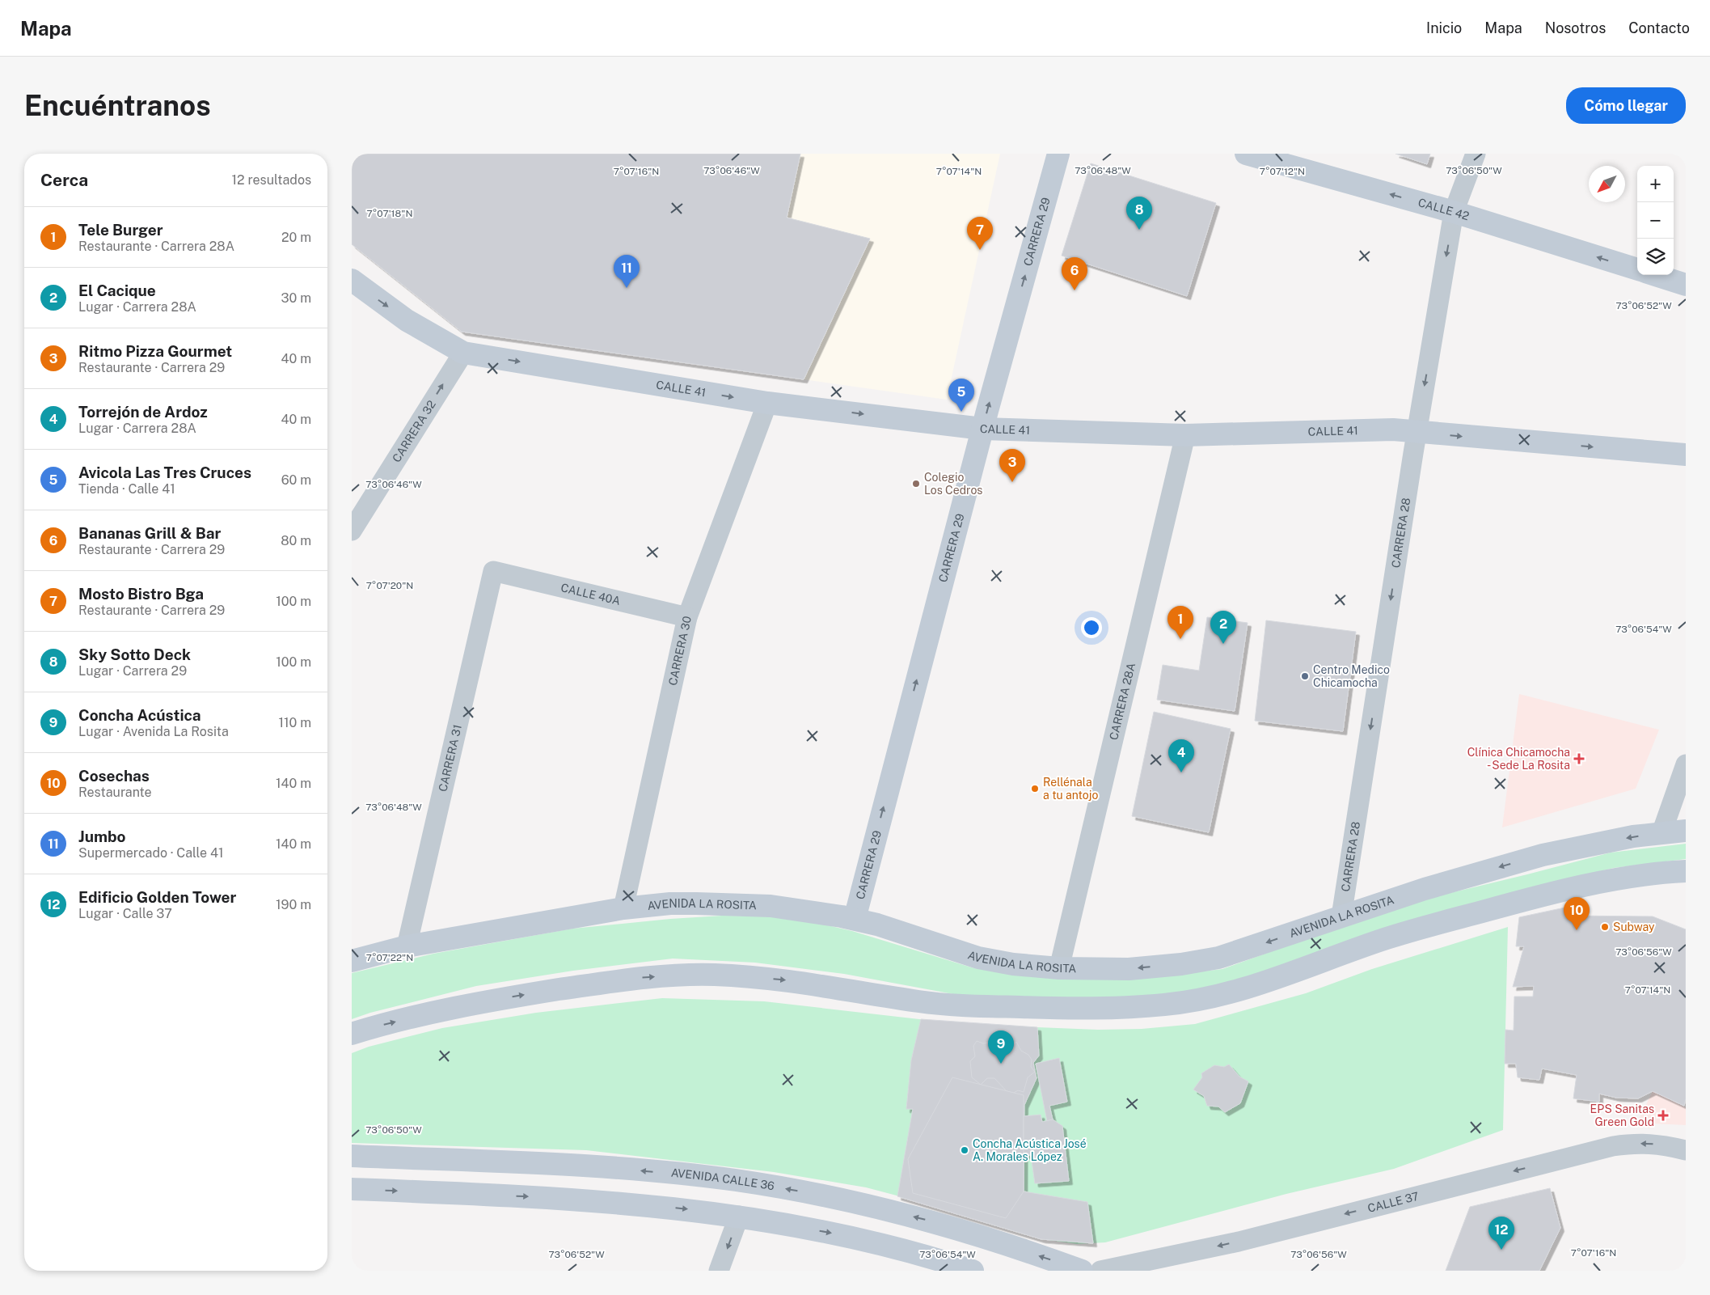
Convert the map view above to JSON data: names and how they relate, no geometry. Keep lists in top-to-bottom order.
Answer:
{
  "streets": {
    "main road": [
      "CALLE 42",
      "CARRERA 29",
      "CALLE 41",
      "AVENIDA LA ROSITA",
      "AVENIDA CALLE 36"
    ],
    "street": [
      "CARRERA 32",
      "CARRERA 28",
      "CALLE 40A",
      "CARRERA 30",
      "CARRERA 28A",
      "CARRERA 31",
      "CALLE 37"
    ]
  },
  "crossings": [
    ["CALLE 42", "CARRERA 28"],
    ["CARRERA 29", "CALLE 41"],
    ["CARRERA 29", "AVENIDA LA ROSITA"],
    ["CALLE 41", "CARRERA 32"],
    ["CALLE 41", "CARRERA 28"],
    ["CALLE 41", "CARRERA 30"],
    ["CALLE 41", "CARRERA 28A"],
    ["CARRERA 28", "AVENIDA LA ROSITA"],
    ["CALLE 40A", "CARRERA 30"],
    ["CALLE 40A", "CARRERA 31"],
    ["CARRERA 30", "AVENIDA LA ROSITA"],
    ["CARRERA 28A", "AVENIDA LA ROSITA"],
    ["CARRERA 31", "AVENIDA LA ROSITA"]
  ],
  "one_way": [
    "CALLE 42",
    "CARRERA 29",
    "CALLE 41",
    "CARRERA 32",
    "CARRERA 28",
    "CALLE 37"
  ],
  "places": {
    "other": [
      "Colegio Los Cedros",
      "Centro Medico Chicamocha",
      "Rellénala a tu antojo",
      "Subway",
      "Concha Acústica José A. Morales López"
    ],
    "health": ["Clínica Chicamocha - Sede La Rosita", "EPS Sanitas Green Gold"]
  },
  "north": "bottom left",
  "page": {
    "header": "Mapa",
    "nav": [
      "Inicio",
      "Mapa",
      "Nosotros",
      "Contacto"
    ],
    "buttons": "Cómo llegar",
    "title": "Encuéntranos",
    "heading": ["Cerca", "12 resultados"],
    "map_buttons": ["+", "−"],
    "pins": [
      "8",
      "7",
      "11",
      "6",
      "5",
      "3",
      "1",
      "2",
      "4",
      "10",
      "9",
      "12"
    ],
    "list": [
      {
        "mark": "1",
        "name": "Tele Burger",
        "note": "Restaurante · Carrera 28A",
        "value": "20 m"
      },
      {
        "mark": "2",
        "name": "El Cacique",
        "note": "Lugar · Carrera 28A",
        "value": "30 m"
      },
      {
        "mark": "3",
        "name": "Ritmo Pizza Gourmet",
        "note": "Restaurante · Carrera 29",
        "value": "40 m"
      },
      {
        "mark": "4",
        "name": "Torrejón de Ardoz",
        "note": "Lugar · Carrera 28A",
        "value": "40 m"
      },
      {
        "mark": "5",
        "name": "Avicola Las Tres Cruces",
        "note": "Tienda · Calle 41",
        "value": "60 m"
      },
      {
        "mark": "6",
        "name": "Bananas Grill & Bar",
        "note": "Restaurante · Carrera 29",
        "value": "80 m"
      },
      {
        "mark": "7",
        "name": "Mosto Bistro Bga",
        "note": "Restaurante · Carrera 29",
        "value": "100 m"
      },
      {
        "mark": "8",
        "name": "Sky Sotto Deck",
        "note": "Lugar · Carrera 29",
        "value": "100 m"
      },
      {
        "mark": "9",
        "name": "Concha Acústica",
        "note": "Lugar · Avenida La Rosita",
        "value": "110 m"
      },
      {
        "mark": "10",
        "name": "Cosechas",
        "note": "Restaurante",
        "value": "140 m"
      },
      {
        "mark": "11",
        "name": "Jumbo",
        "note": "Supermercado · Calle 41",
        "value": "140 m"
      },
      {
        "mark": "12",
        "name": "Edificio Golden Tower",
        "note": "Lugar · Calle 37",
        "value": "190 m"
      }
    ]
  },
  "coordinates": [
    "73°06'46\"W",
    "73°06'48\"W",
    "73°06'50\"W",
    "7°07'16\"N",
    "7°07'14\"N",
    "7°07'12\"N",
    "7°07'18\"N",
    "73°06'52\"W",
    "7°07'20\"N",
    "73°06'54\"W",
    "73°06'56\"W",
    "7°07'22\"N"
  ]
}
